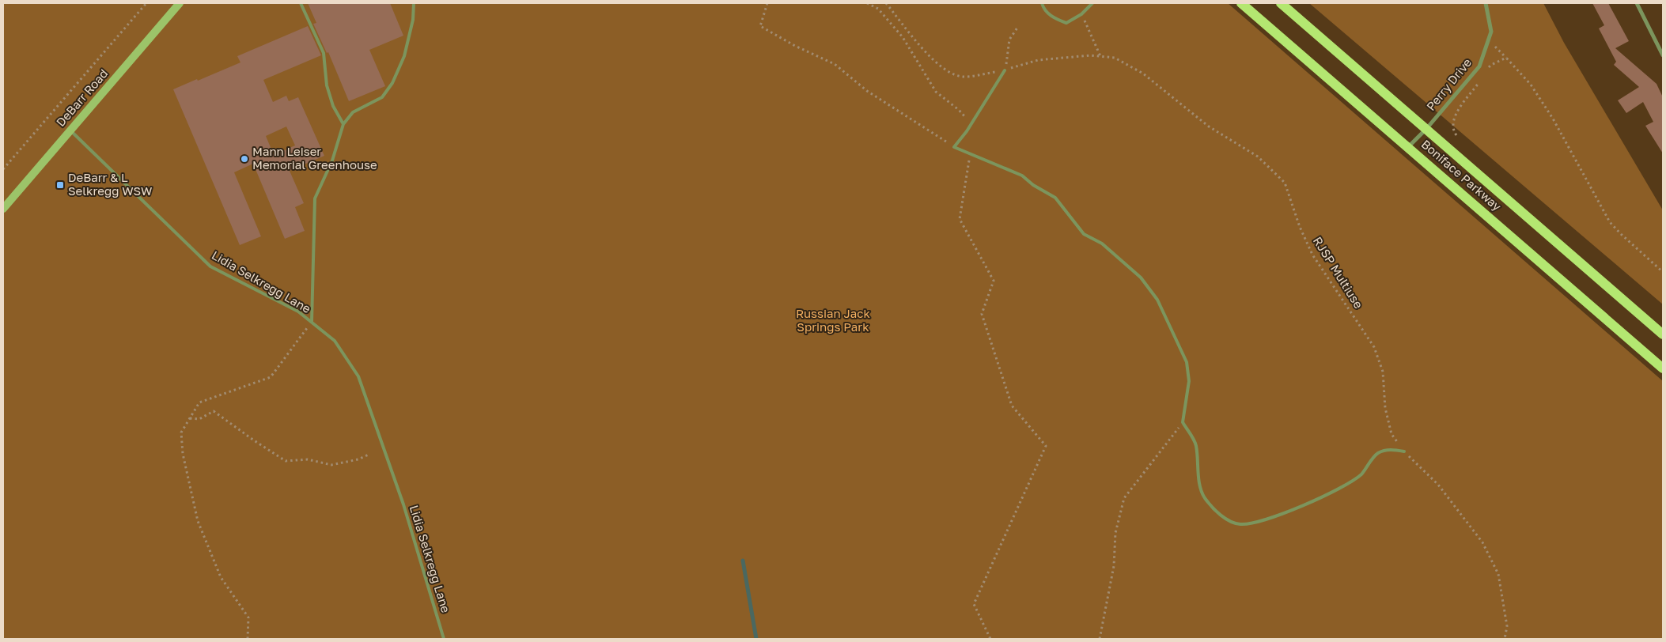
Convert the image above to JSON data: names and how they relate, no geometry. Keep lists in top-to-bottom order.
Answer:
{
  "streets": {
    "main road": ["DeBarr Road", "Boniface Parkway"],
    "street": ["Perry Drive"],
    "lane": ["Lidia Selkregg Lane"],
    "path": ["RJSP Multiuse"]
  },
  "crossings": [
    ["Perry Drive", "Boniface Parkway"],
    ["DeBarr Road", "Lidia Selkregg Lane"]
  ],
  "parks": ["Russian Jack Springs Park"],
  "places": {
    "other": ["Mann Leiser Memorial Greenhouse"],
    "transit": ["DeBarr & L Selkregg WSW"]
  }
}
